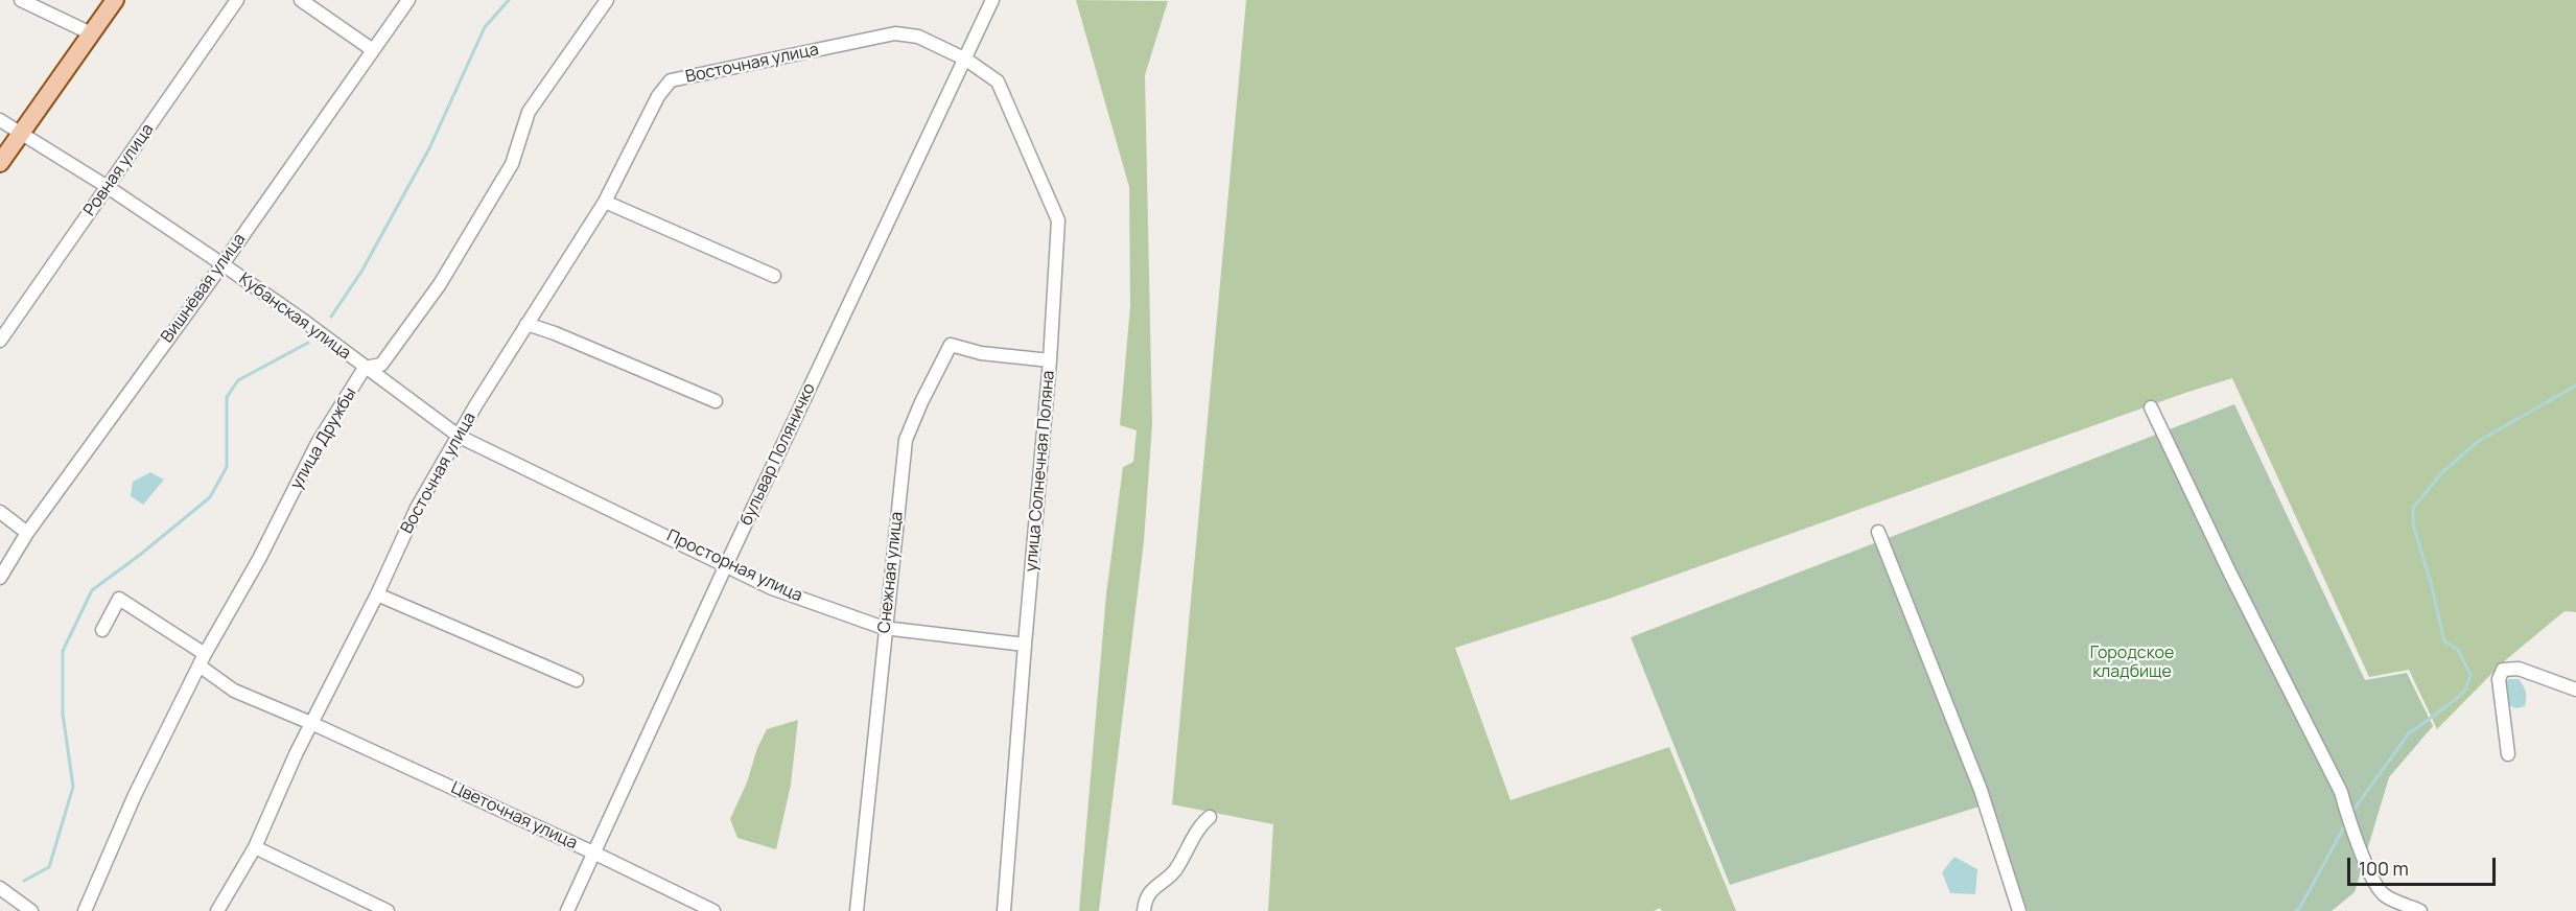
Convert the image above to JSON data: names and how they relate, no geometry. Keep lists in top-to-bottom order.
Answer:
{
  "streets": {
    "street": [
      "Восточная улица",
      "Ровная улица",
      "Вишнёвая улица",
      "Кубанская улица",
      "улица Дружбы",
      "бульвар Поляничко",
      "улица Солнечная Поляна",
      "Просторная улица",
      "Снежная улица",
      "Цветочная улица"
    ]
  },
  "crossings": [
    ["Восточная улица", "Кубанская улица"],
    ["Восточная улица", "бульвар Поляничко"],
    ["Восточная улица", "улица Солнечная Поляна"],
    ["Восточная улица", "Просторная улица"],
    ["Восточная улица", "Цветочная улица"],
    ["Ровная улица", "Кубанская улица"],
    ["Вишнёвая улица", "Кубанская улица"],
    ["Кубанская улица", "улица Дружбы"],
    ["Кубанская улица", "Просторная улица"],
    ["улица Дружбы", "Цветочная улица"],
    ["бульвар Поляничко", "улица Солнечная Поляна"],
    ["бульвар Поляничко", "Просторная улица"],
    ["бульвар Поляничко", "Цветочная улица"],
    ["улица Солнечная Поляна", "Просторная улица"],
    ["улица Солнечная Поляна", "Снежная улица"],
    ["Просторная улица", "Снежная улица"]
  ],
  "parks": ["Городское кладбище"],
  "scale_bar": "100 m"
}
